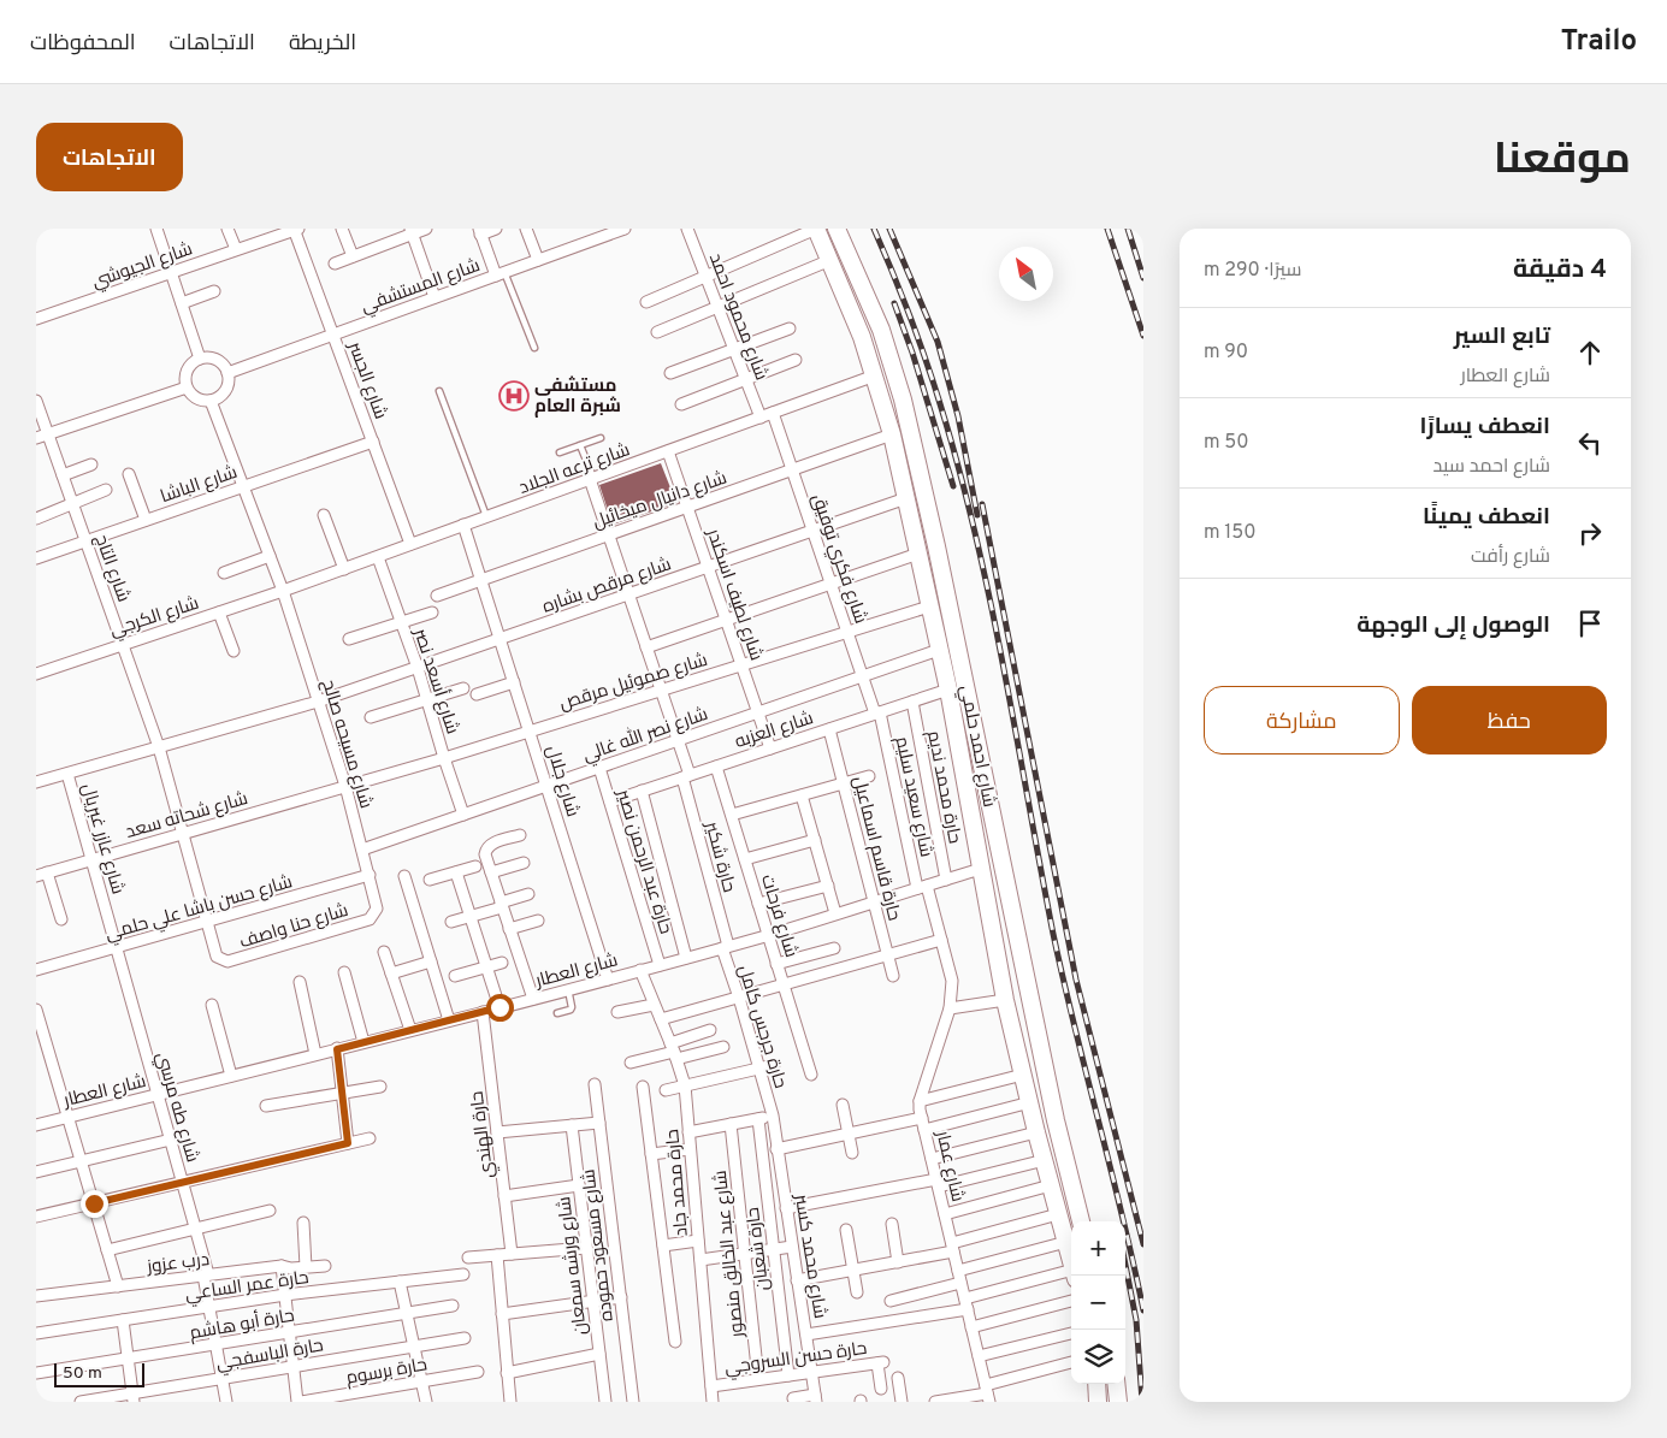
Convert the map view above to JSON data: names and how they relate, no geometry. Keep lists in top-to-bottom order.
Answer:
{
  "streets": {
    "main road": ["شارع احمد حلمي"],
    "street": [
      "شارع الجيوشي",
      "شارع المستشفي",
      "شارع محمود احمد",
      "شارع الجسر",
      "شارع ترعه الجلاد",
      "شارع الباشا",
      "شارع دانيال ميخائيل",
      "شارع فكري توفيق",
      "شارع التاج",
      "شارع مرقص بشاره",
      "شارع لطيف اسكندر",
      "شارع الكرجي",
      "شارع أسعد نصر",
      "شارع صموئيل مرقص",
      "شارع العزبه",
      "شارع نصر الله غالي",
      "شارع مسيحه صالح",
      "شارع جلال",
      "حارة محمد نديم",
      "شارع سعيد سليم",
      "شارع شحاته سعد",
      "شارع عازر غبريال",
      "حارة قاسم اسماعيل",
      "حارة شكير",
      "حارة عبد الرحمن نصير",
      "شارع حسن باشا علي حلمي",
      "شارع فرحات",
      "شارع حنا واصف",
      "شارع العطار",
      "حارة جرجس كامل",
      "شارع طه مرسي",
      "حارة الهندي",
      "شارع عمار",
      "حارة محمد جاد",
      "شارع مسعود حموده",
      "حارة شعبان",
      "شارع عبد الخالق منصور",
      "شارع محمد كسبر",
      "درب عزوز",
      "شارع ورشه سمعان",
      "حارة عمر الساعي",
      "حارة أبو هاشم",
      "حارة الباسفجي",
      "حارة حسن السروجي",
      "حارة برسوم"
    ]
  },
  "crossings": [
    ["شارع الجيوشي", "شارع الجسر"],
    ["شارع المستشفي", "شارع الجسر"],
    ["شارع المستشفي", "شارع مسيحه صالح"],
    ["شارع محمود احمد", "شارع ترعه الجلاد"],
    ["شارع الجسر", "شارع ترعه الجلاد"],
    ["شارع الجسر", "شارع الباشا"],
    ["شارع ترعه الجلاد", "شارع فكري توفيق"],
    ["شارع ترعه الجلاد", "شارع لطيف اسكندر"],
    ["شارع ترعه الجلاد", "شارع الكرجي"],
    ["شارع ترعه الجلاد", "شارع أسعد نصر"],
    ["شارع ترعه الجلاد", "شارع مسيحه صالح"],
    ["شارع ترعه الجلاد", "شارع احمد حلمي"],
    ["شارع ترعه الجلاد", "شارع جلال"],
    ["شارع ترعه الجلاد", "حارة شكير"],
    ["شارع الباشا", "شارع التاج"],
    ["شارع الباشا", "شارع مسيحه صالح"],
    ["شارع دانيال ميخائيل", "شارع فكري توفيق"],
    ["شارع دانيال ميخائيل", "شارع لطيف اسكندر"],
    ["شارع دانيال ميخائيل", "شارع احمد حلمي"],
    ["شارع دانيال ميخائيل", "شارع جلال"],
    ["شارع دانيال ميخائيل", "حارة شكير"],
    ["شارع فكري توفيق", "شارع مرقص بشاره"],
    ["شارع فكري توفيق", "شارع صموئيل مرقص"],
    ["شارع فكري توفيق", "شارع العزبه"],
    ["شارع فكري توفيق", "شارع نصر الله غالي"],
    ["شارع فكري توفيق", "شارع سعيد سليم"],
    ["شارع التاج", "شارع الكرجي"],
    ["شارع التاج", "شارع شحاته سعد"],
    ["شارع التاج", "شارع حسن باشا علي حلمي"],
    ["شارع التاج", "شارع حنا واصف"],
    ["شارع مرقص بشاره", "شارع لطيف اسكندر"],
    ["شارع مرقص بشاره", "شارع أسعد نصر"],
    ["شارع مرقص بشاره", "شارع مسيحه صالح"],
    ["شارع مرقص بشاره", "شارع احمد حلمي"],
    ["شارع مرقص بشاره", "شارع جلال"],
    ["شارع مرقص بشاره", "حارة شكير"],
    ["شارع لطيف اسكندر", "شارع صموئيل مرقص"],
    ["شارع لطيف اسكندر", "شارع العزبه"],
    ["شارع لطيف اسكندر", "شارع نصر الله غالي"],
    ["شارع الكرجي", "شارع مسيحه صالح"],
    ["شارع أسعد نصر", "شارع صموئيل مرقص"],
    ["شارع أسعد نصر", "شارع نصر الله غالي"],
    ["شارع صموئيل مرقص", "شارع مسيحه صالح"],
    ["شارع صموئيل مرقص", "شارع احمد حلمي"],
    ["شارع صموئيل مرقص", "شارع جلال"],
    ["شارع صموئيل مرقص", "شارع شحاته سعد"],
    ["شارع صموئيل مرقص", "حارة شكير"],
    ["شارع العزبه", "شارع احمد حلمي"],
    ["شارع العزبه", "حارة محمد نديم"],
    ["شارع العزبه", "شارع سعيد سليم"],
    ["شارع العزبه", "حارة قاسم اسماعيل"],
    ["شارع العزبه", "حارة شكير"],
    ["شارع العزبه", "حارة عبد الرحمن نصير"],
    ["شارع العزبه", "شارع فرحات"],
    ["شارع نصر الله غالي", "شارع مسيحه صالح"],
    ["شارع نصر الله غالي", "شارع احمد حلمي"],
    ["شارع نصر الله غالي", "شارع جلال"],
    ["شارع نصر الله غالي", "حارة شكير"],
    ["شارع نصر الله غالي", "حارة عبد الرحمن نصير"],
    ["شارع مسيحه صالح", "شارع شحاته سعد"],
    ["شارع مسيحه صالح", "شارع حسن باشا علي حلمي"],
    ["شارع مسيحه صالح", "شارع حنا واصف"],
    ["شارع احمد حلمي", "شارع العطار"],
    ["شارع جلال", "شارع العطار"],
    ["حارة محمد نديم", "شارع العطار"],
    ["شارع سعيد سليم", "شارع العطار"],
    ["شارع سعيد سليم", "شارع عمار"],
    ["شارع شحاته سعد", "شارع عازر غبريال"],
    ["شارع عازر غبريال", "شارع حسن باشا علي حلمي"],
    ["شارع عازر غبريال", "شارع طه مرسي"],
    ["حارة قاسم اسماعيل", "شارع العطار"],
    ["حارة شكير", "شارع العطار"],
    ["حارة شكير", "حارة جرجس كامل"],
    ["حارة عبد الرحمن نصير", "شارع العطار"],
    ["شارع حسن باشا علي حلمي", "شارع طه مرسي"],
    ["شارع فرحات", "شارع العطار"],
    ["شارع العطار", "حارة جرجس كامل"],
    ["شارع العطار", "شارع طه مرسي"],
    ["شارع العطار", "حارة الهندي"],
    ["شارع العطار", "حارة محمد جاد"],
    ["حارة جرجس كامل", "شارع محمد كسبر"],
    ["شارع طه مرسي", "درب عزوز"],
    ["شارع طه مرسي", "حارة عمر الساعي"],
    ["شارع طه مرسي", "حارة أبو هاشم"],
    ["شارع طه مرسي", "حارة الباسفجي"],
    ["حارة محمد جاد", "حارة حسن السروجي"],
    ["حارة شعبان", "حارة حسن السروجي"],
    ["شارع عبد الخالق منصور", "حارة حسن السروجي"],
    ["شارع محمد كسبر", "حارة حسن السروجي"]
  ],
  "places": {
    "hospital": ["مستشفى شبرة العام"]
  },
  "scale_bar": "50 m",
  "north": "top left",
  "page": {
    "header": "Trailo",
    "nav": ["الخريطة", "الاتجاهات", "المحفوظات"],
    "title": "موقعنا",
    "buttons": [
      "الاتجاهات",
      ["حفظ", "مشاركة"]
    ],
    "heading": ["4 دقيقة", "سيرًا · 290 m"],
    "list": [
      ["تابع السير", "شارع العطار", "90 m"],
      ["انعطف يسارًا", "شارع احمد سيد", "50 m"],
      ["انعطف يمينًا", "شارع رأفت", "150 m"],
      "الوصول إلى الوجهة"
    ],
    "map_buttons": ["+", "−"],
    "scale": "50 m"
  }
}
